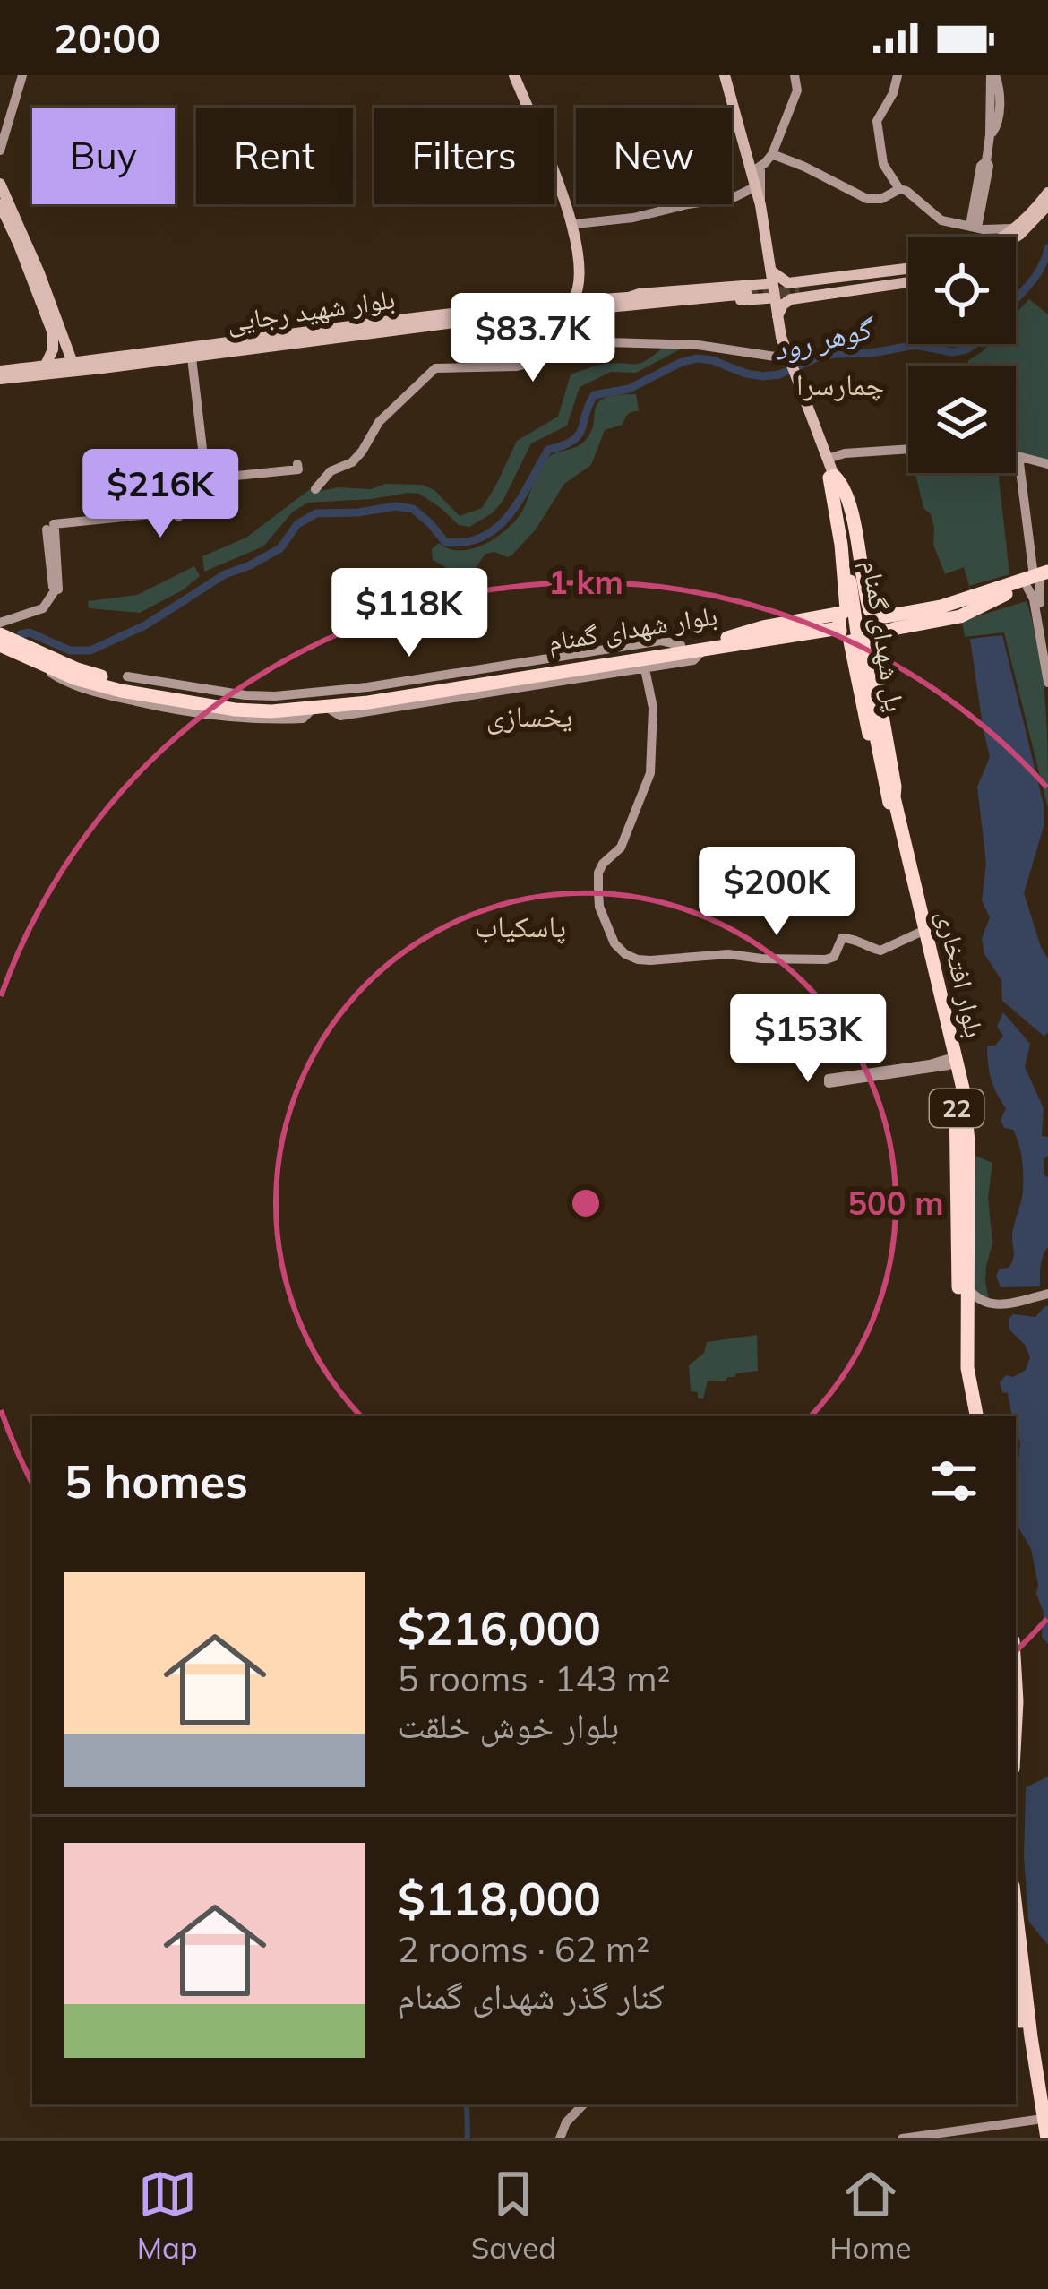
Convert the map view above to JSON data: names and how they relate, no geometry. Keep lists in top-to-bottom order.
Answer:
{
  "streets": {
    "highway": [
      "بلوار شهدای گمنام",
      "پل شهدای گمنام",
      "بلوار افتخاری",
      "22"
    ],
    "main road": ["بلوار شهید رجایی"]
  },
  "crossings": [
    ["بلوار شهدای گمنام", "22"],
    ["پل شهدای گمنام", "بلوار افتخاری"],
    ["پل شهدای گمنام", "22"],
    ["بلوار افتخاری", "22"]
  ],
  "districts": ["چمارسرا", "یخسازی", "پاسکیاب"],
  "water": ["گوهر رود"],
  "page": {
    "status": "20:00",
    "chip": [
      "Buy",
      "Rent",
      "Filters",
      "New"
    ],
    "price": [
      "$83.7K",
      "$216K",
      "$118K",
      "$200K",
      "$153K"
    ],
    "heading": "5 homes",
    "list": [
      {
        "name": "$216,000",
        "note": "5 rooms · 143 m² · بلوار خوش خلقت"
      },
      {
        "name": "$118,000",
        "note": "2 rooms · 62 m² · کنار گذر شهدای گمنام"
      }
    ],
    "tabs": ["Map", "Saved", "Home"]
  },
  "rings": ["1 km", "500 m"]
}
